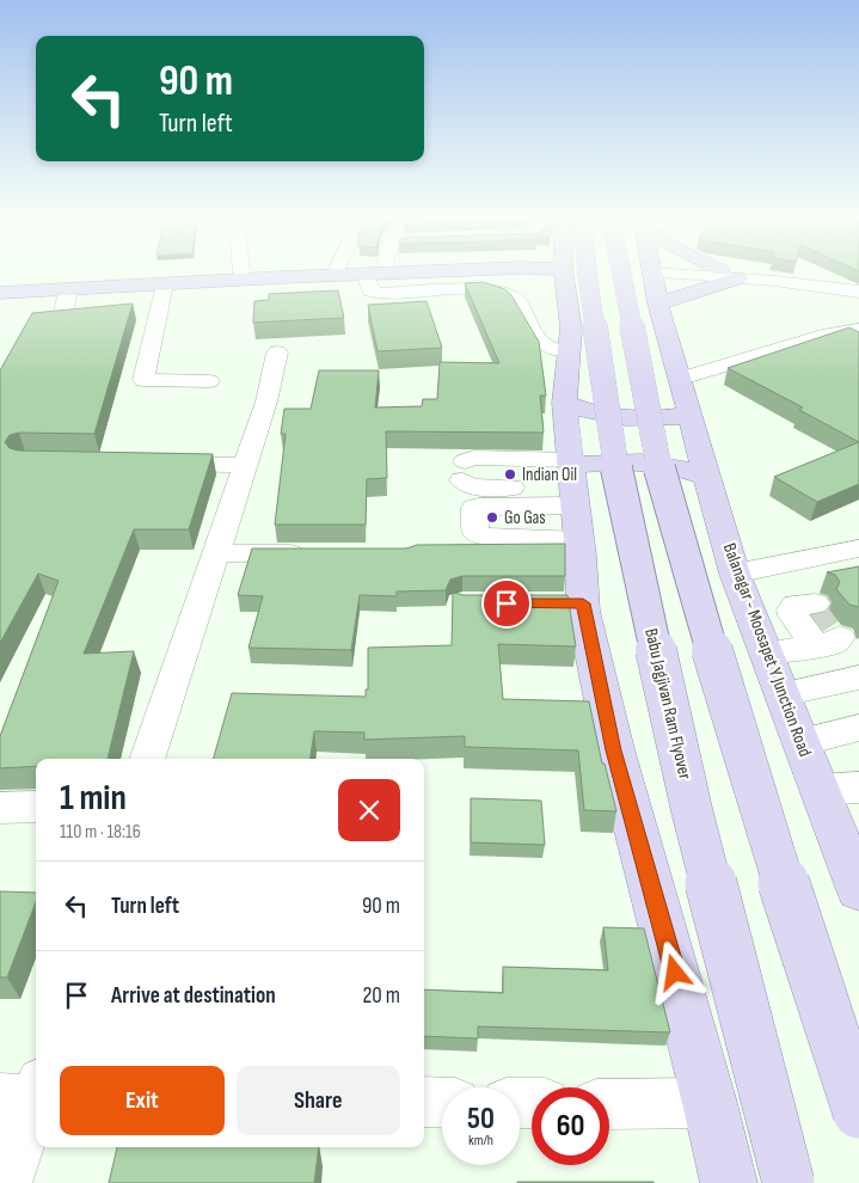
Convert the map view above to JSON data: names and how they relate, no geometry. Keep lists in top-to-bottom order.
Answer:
{
  "streets": {
    "main road": ["Balanagar - Moosapet Y Junction Road", "Babu Jagjivan Ram Flyover"]
  },
  "places": ["Indian Oil", "Go Gas"],
  "page": {
    "turn": ["90 m", "Turn left"],
    "heading": ["1 min", "110 m · 18:16"],
    "list": [
      {
        "name": "Turn left",
        "value": "90 m"
      },
      {
        "name": "Arrive at destination",
        "value": "20 m"
      }
    ],
    "buttons": ["Exit", "Share"],
    "speed": "50 km/h",
    "limit": "60"
  }
}
